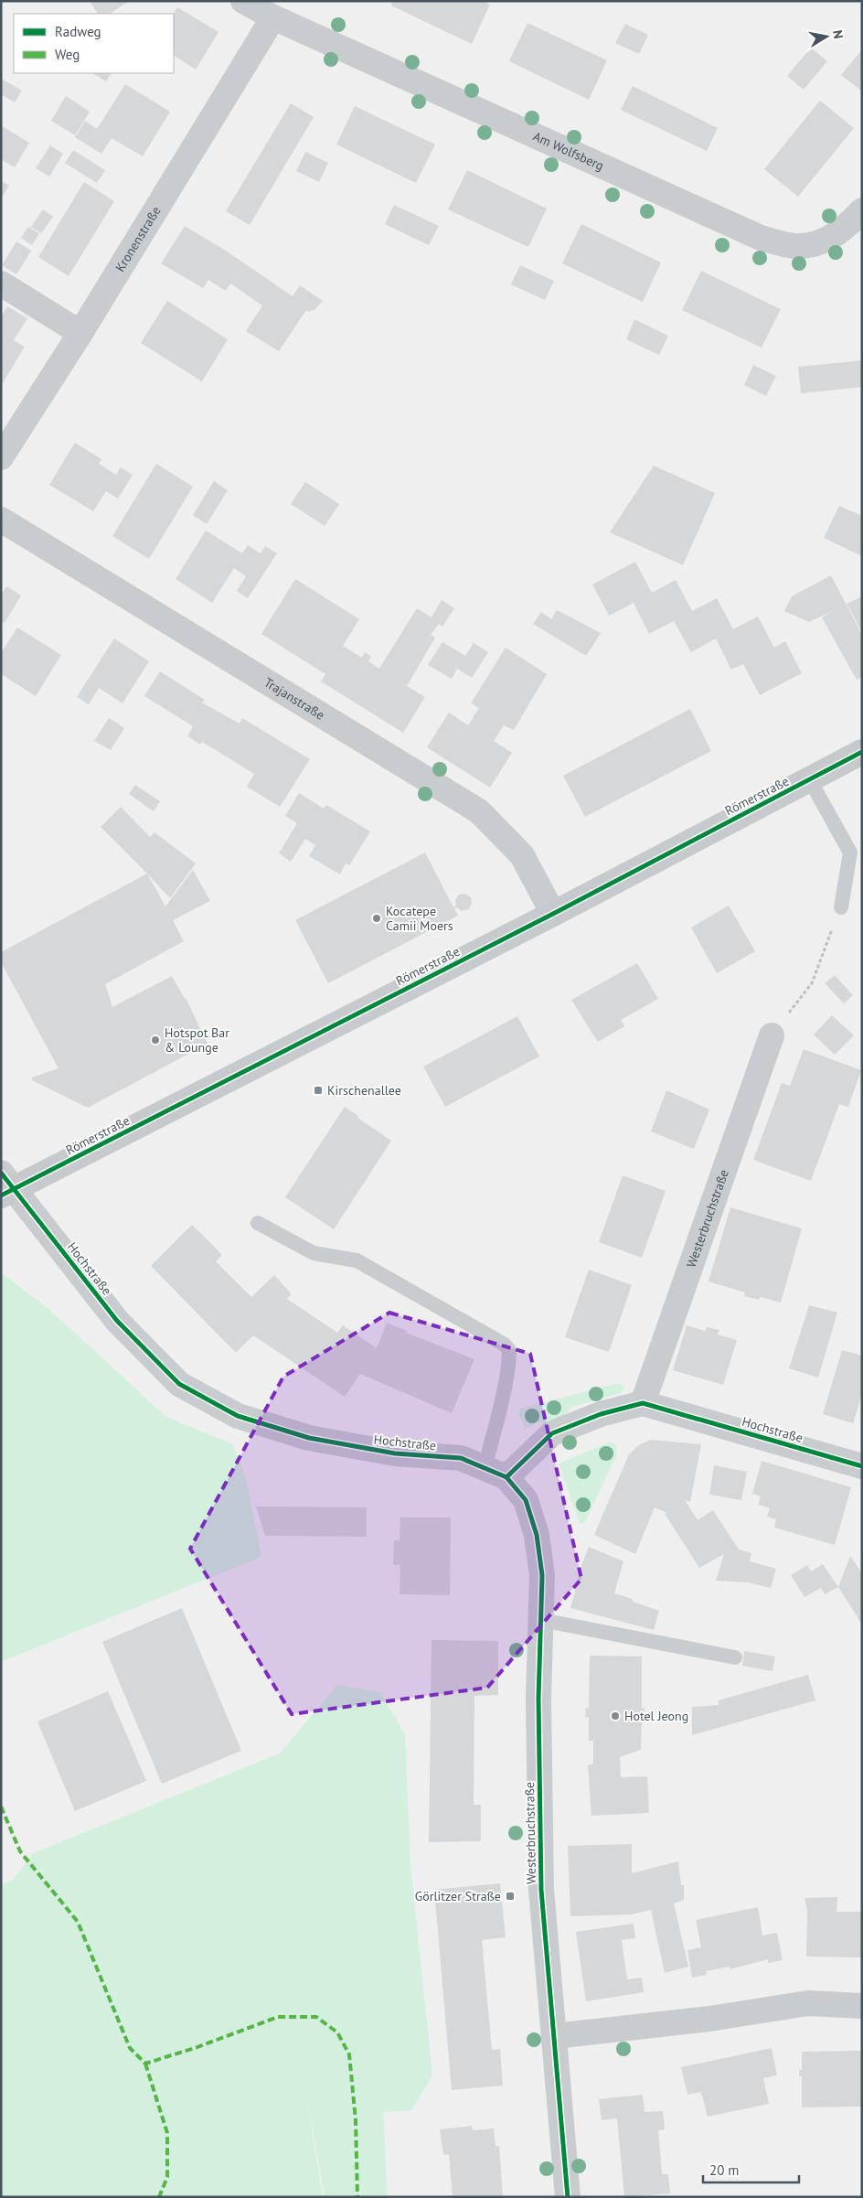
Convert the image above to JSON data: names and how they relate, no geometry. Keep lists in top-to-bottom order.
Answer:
{
  "streets": {
    "main road": ["Römerstraße"],
    "street": [
      "Am Wolfsberg",
      "Kronenstraße",
      "Trajanstraße",
      "Westerbruchstraße",
      "Hochstraße"
    ]
  },
  "crossings": [
    ["Am Wolfsberg", "Kronenstraße"],
    ["Trajanstraße", "Römerstraße"],
    ["Römerstraße", "Hochstraße"],
    ["Westerbruchstraße", "Hochstraße"]
  ],
  "places": {
    "other": ["Kocatepe Camii Moers", "Hotspot Bar & Lounge", "Hotel Jeong"],
    "transit": ["Kirschenallee", "Görlitzer Straße"]
  },
  "legend": ["Radweg", "Weg"],
  "scale_bar": "20 m",
  "north": "right"
}
